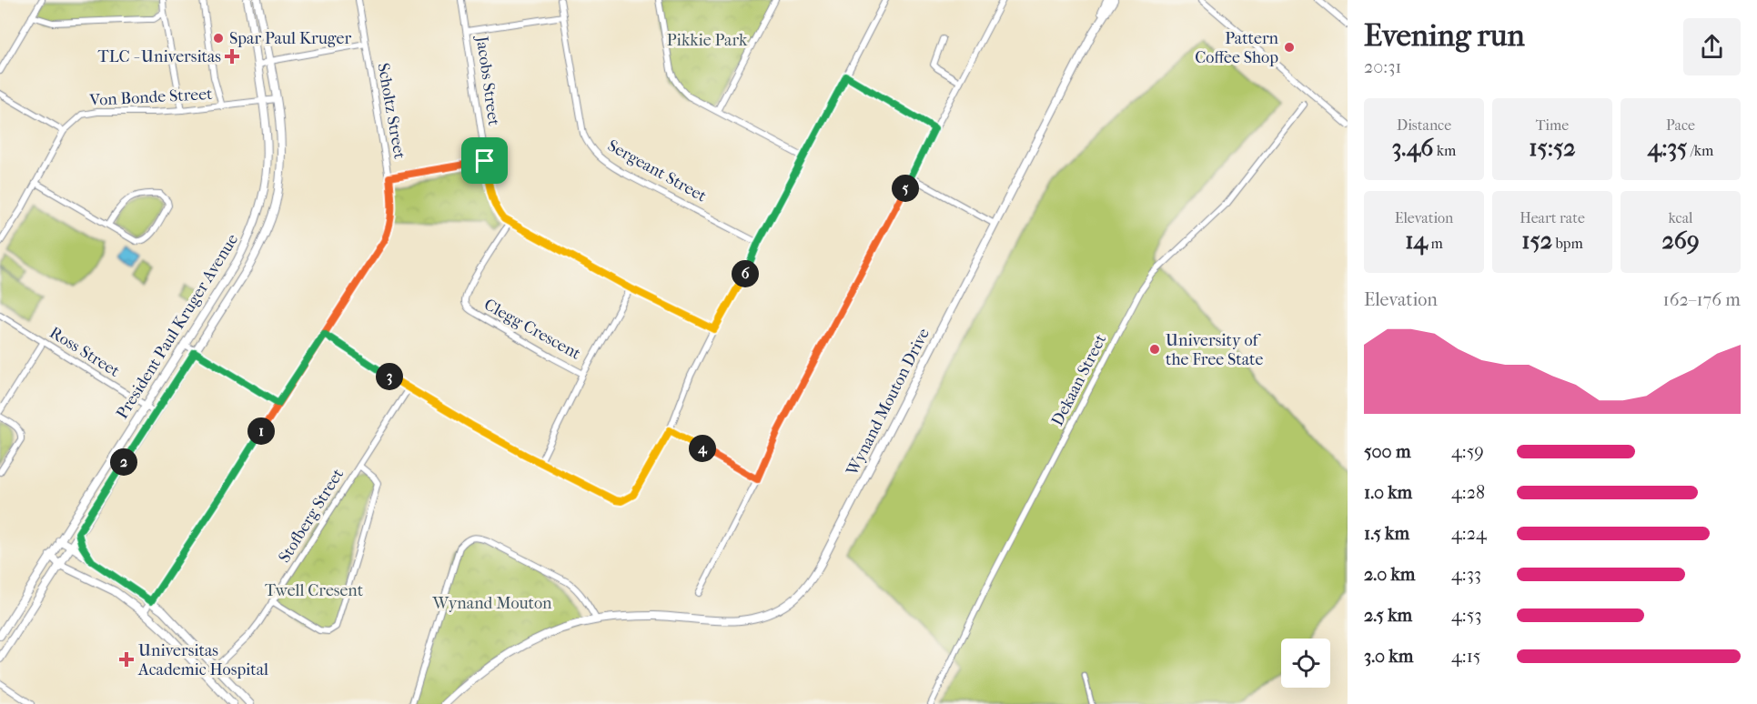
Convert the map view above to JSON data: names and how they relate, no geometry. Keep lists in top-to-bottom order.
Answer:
{
  "streets": {
    "street": [
      "Jacobs Street",
      "Von Bonde Street",
      "Scholtz Street",
      "Sergeant Street",
      "President Paul Kruger Avenue",
      "Clegg Crescent",
      "Ross Street",
      "Dekaan Street",
      "Wynand Mouton Drive",
      "Stofberg Street"
    ]
  },
  "crossings": [
    ["Jacobs Street", "Clegg Crescent"],
    ["Von Bonde Street", "President Paul Kruger Avenue"],
    ["President Paul Kruger Avenue", "Ross Street"]
  ],
  "parks": ["Pikkie Park", "Twell Cresent", "Wynand Mouton"],
  "places": {
    "other": ["Spar Paul Kruger", "Pattern Coffee Shop", "University of the Free State"],
    "health": ["TLC - Universitas", "Universitas Academic Hospital"]
  },
  "page": {
    "heading": ["Evening run", "20:31"],
    "stats": [
      ["Distance", "3.46 km"],
      ["Time", "15:52"],
      ["Pace", "4:35 /km"],
      ["Elevation", "14 m"],
      ["Heart rate", "152 bpm"],
      ["kcal", "269"]
    ],
    "pins": [
      "5",
      "6",
      "3",
      "1",
      "4",
      "2"
    ],
    "chart": ["Elevation", "162–176 m"],
    "list": [
      {
        "name": "500 m",
        "note": "4:59"
      },
      {
        "name": "1.0 km",
        "note": "4:28"
      },
      {
        "name": "1.5 km",
        "note": "4:24"
      },
      {
        "name": "2.0 km",
        "note": "4:33"
      },
      {
        "name": "2.5 km",
        "note": "4:53"
      },
      {
        "name": "3.0 km",
        "note": "4:15"
      }
    ]
  }
}
